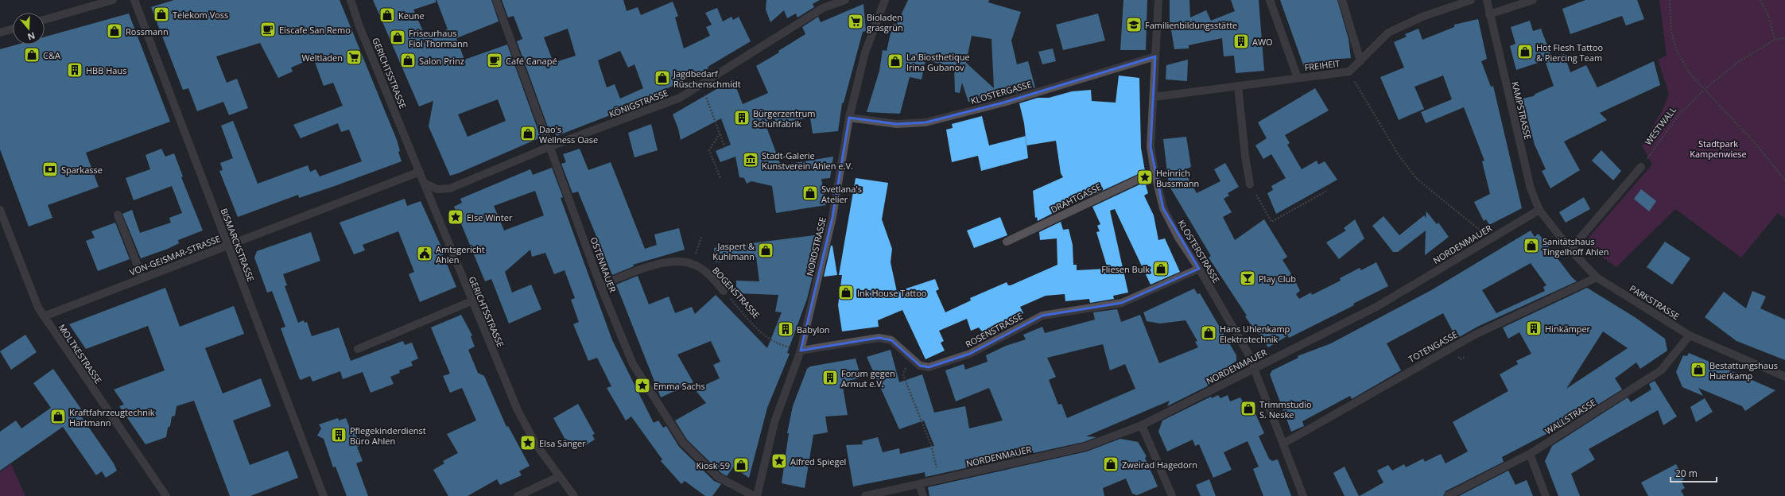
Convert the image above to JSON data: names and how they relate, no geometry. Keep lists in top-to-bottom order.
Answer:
{
  "streets": {
    "street": [
      "FREIHEIT",
      "GERICHTSSTRASSE",
      "KLOSTERGASSE",
      "KÖNIGSTRASSE",
      "KAMPSTRASSE",
      "DRAHTGASSE",
      "NORDENMAUER",
      "BISMARCKSTRASSE",
      "NORDSTRASSE",
      "KLOSTERSTRASSE",
      "VON-GEISMAR-STRASSE",
      "OSTENMAUER",
      "BOGENSTRASSE",
      "PARKSTRASSE",
      "ROSENSTRASSE",
      "TOTENGASSE",
      "MOLTKESTRASSE",
      "WALLSTRASSE"
    ],
    "path": ["WESTWALL"]
  },
  "crossings": [
    ["FREIHEIT", "KLOSTERSTRASSE"],
    ["GERICHTSSTRASSE", "KÖNIGSTRASSE"],
    ["GERICHTSSTRASSE", "VON-GEISMAR-STRASSE"],
    ["KLOSTERGASSE", "NORDSTRASSE"],
    ["KLOSTERGASSE", "KLOSTERSTRASSE"],
    ["KÖNIGSTRASSE", "OSTENMAUER"],
    ["KAMPSTRASSE", "NORDENMAUER"],
    ["KAMPSTRASSE", "PARKSTRASSE"],
    ["DRAHTGASSE", "KLOSTERSTRASSE"],
    ["NORDENMAUER", "KLOSTERSTRASSE"],
    ["NORDENMAUER", "PARKSTRASSE"],
    ["BISMARCKSTRASSE", "VON-GEISMAR-STRASSE"],
    ["NORDSTRASSE", "BOGENSTRASSE"],
    ["NORDSTRASSE", "ROSENSTRASSE"],
    ["KLOSTERSTRASSE", "ROSENSTRASSE"],
    ["KLOSTERSTRASSE", "TOTENGASSE"],
    ["VON-GEISMAR-STRASSE", "MOLTKESTRASSE"],
    ["OSTENMAUER", "BOGENSTRASSE"],
    ["BOGENSTRASSE", "ROSENSTRASSE"],
    ["PARKSTRASSE", "TOTENGASSE"],
    ["PARKSTRASSE", "WALLSTRASSE"]
  ],
  "parks": ["Stadtpark Kampenwiese"],
  "places": {
    "shop": [
      "Telekom Voss",
      "Keune",
      "Rossmann",
      "Friseurhaus Fiol Thormann",
      "Hot Flesh Tattoo & Piercing Team",
      "C&A",
      "Salon Prinz",
      "La Biosthetique Irina Gubanov",
      "Jagdbedarf Rüschenschmidt",
      "Dao's Wellness Oase",
      "Svetlana's Atelier",
      "Sanitätshaus Tingelhoff Ahlen",
      "Jaspert & Kuhlmann",
      "Fliesen Bulk",
      "Ink House Tattoo",
      "Hans Uhlenkamp Elektrotechnik",
      "Bestattungshaus Huerkamp",
      "Trimmstudio S. Neske",
      "Kraftfahrzeugtechnik Hartmann",
      "Zweirad Hagedorn",
      "Kiosk 59"
    ],
    "supermarket": ["Bioladen grasgrün", "Weltladen"],
    "school or university": ["Familienbildungsstätte"],
    "cafe": ["Eiscafe San Remo", "Café Canapé"],
    "building": [
      "AWO",
      "HBB Haus",
      "Bürgerzentrum Schuhfabrik",
      "Hinkämper",
      "Babylon",
      "Forum gegen Armut e.V.",
      "Pflegekinderdienst Büro Ahlen"
    ],
    "museum": ["Stadt-Galerie Kunstverein Ahlen e.V."],
    "bank": ["Sparkasse"],
    "place": [
      "Heinrich Bussmann",
      "Else Winter",
      "Emma Sachs",
      "Elsa Sänger",
      "Alfred Spiegel"
    ],
    "public building": ["Amtsgericht Ahlen"],
    "bar": ["Play Club"]
  },
  "scale_bar": "20 m",
  "north": "bottom"
}
